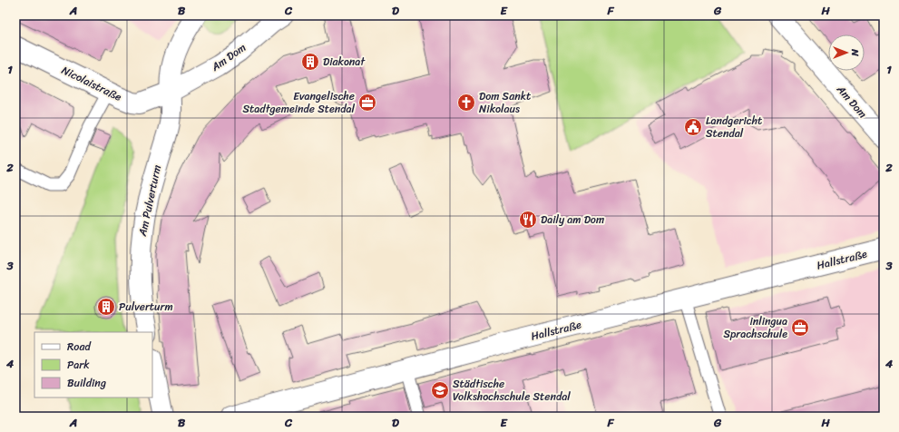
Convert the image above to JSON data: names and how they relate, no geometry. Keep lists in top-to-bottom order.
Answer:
{
  "streets": {
    "street": [
      "Am Dom",
      "Nicolaistraße",
      "Am Pulverturm",
      "Hallstraße"
    ]
  },
  "crossings": [
    ["Am Dom", "Nicolaistraße"],
    ["Am Dom", "Am Pulverturm"],
    ["Nicolaistraße", "Am Pulverturm"]
  ],
  "places": {
    "building": ["Diakonat", "Pulverturm"],
    "office": ["Evangelische Stadtgemeinde Stendal", "inlingua Sprachschule"],
    "church": ["Dom Sankt Nikolaus"],
    "public building": ["Landgericht Stendal"],
    "restaurant": ["Daily am Dom"],
    "school or university": ["Städtische Volkshochschule Stendal"]
  },
  "legend": ["Road", "Park", "Building"],
  "north": "right",
  "grid": {
    "columns": [
      "A",
      "B",
      "C",
      "D",
      "E",
      "F",
      "G",
      "H"
    ],
    "rows": [
      "1",
      "2",
      "3",
      "4"
    ]
  }
}
